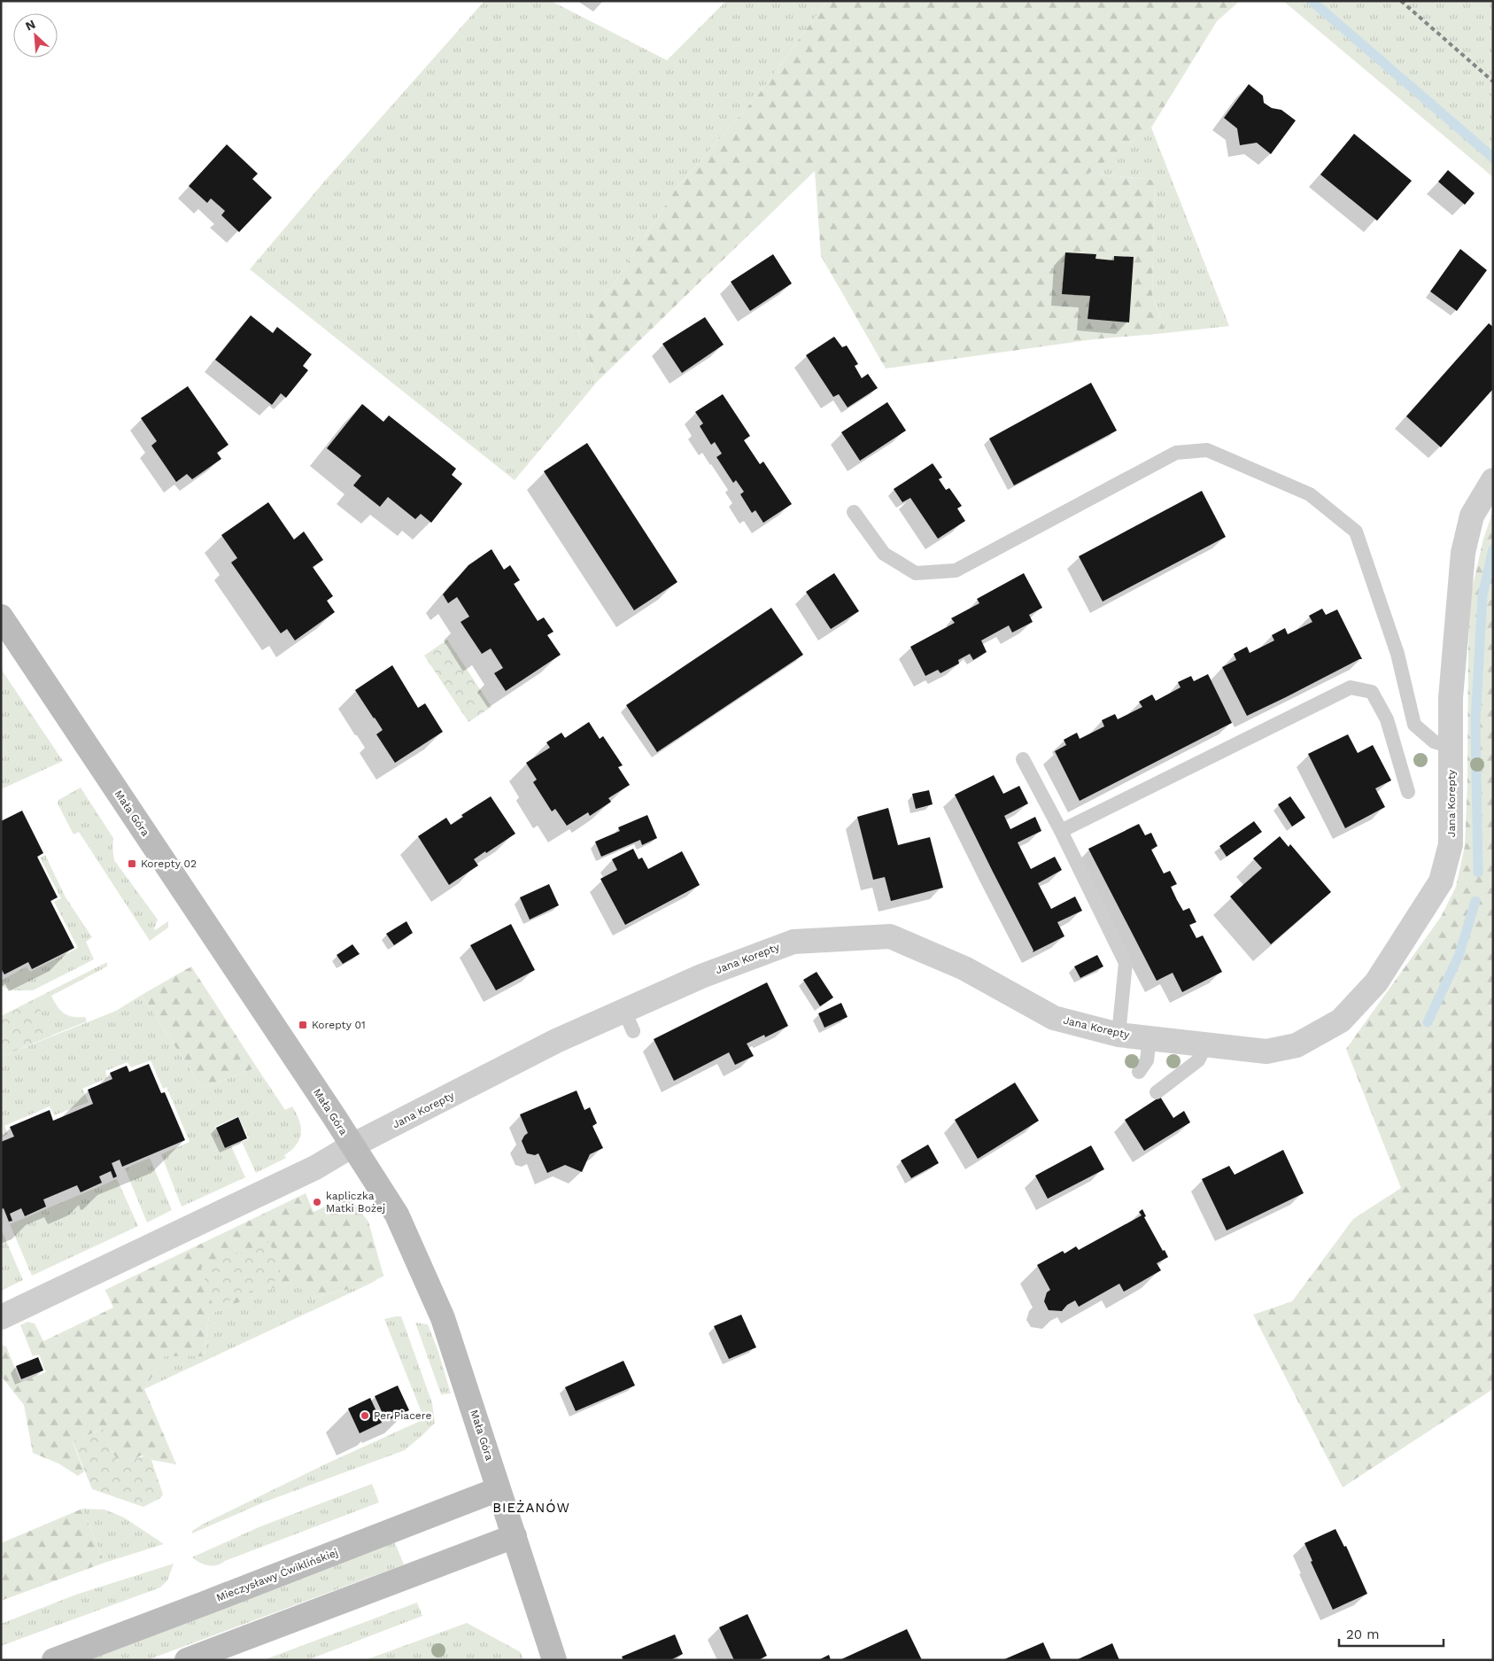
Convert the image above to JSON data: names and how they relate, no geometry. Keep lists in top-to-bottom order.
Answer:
{
  "streets": {
    "street": ["Jana Korepty", "Mała Góra", "Mieczysławy Ćwiklińskiej"]
  },
  "crossings": [
    ["Jana Korepty", "Mała Góra"],
    ["Mała Góra", "Mieczysławy Ćwiklińskiej"]
  ],
  "districts": ["BIEŻANÓW"],
  "places": {
    "transit": ["Korepty 02", "Korepty 01"],
    "other": ["kapliczka Matki Bożej", "Per Piacere"]
  },
  "scale_bar": "20 m",
  "north": "top left"
}
